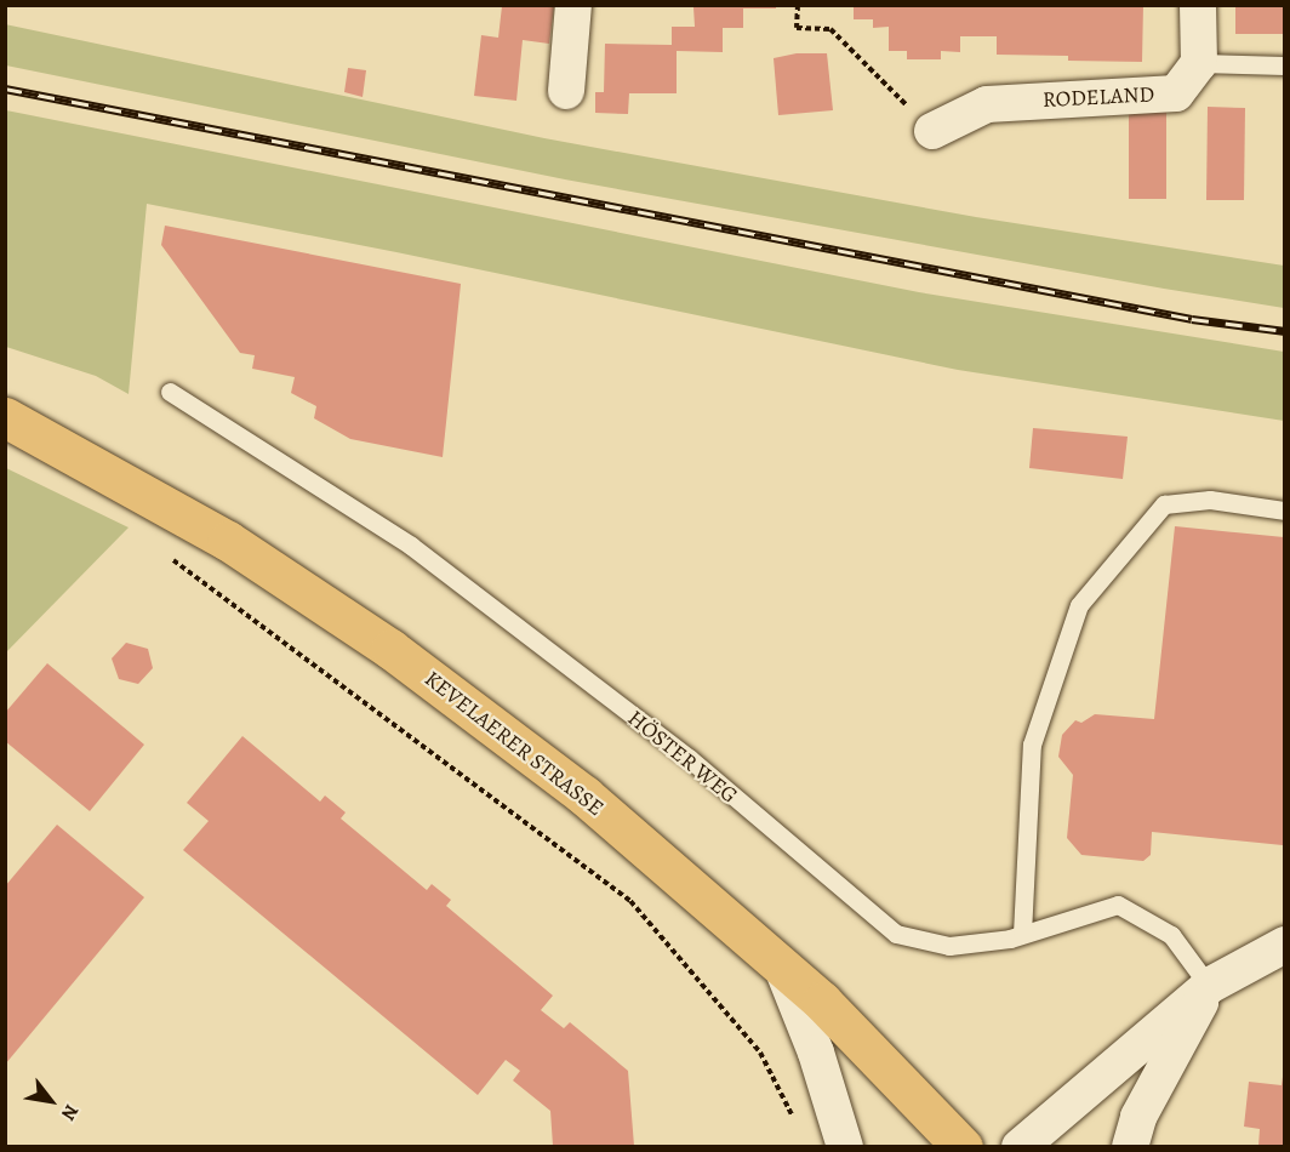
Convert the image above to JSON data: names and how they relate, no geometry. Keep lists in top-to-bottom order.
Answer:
{
  "streets": {
    "main road": ["KEVELAERER STRASSE"],
    "street": ["RODELAND"],
    "lane": ["HÖSTER WEG"]
  },
  "north": "bottom right"
}
